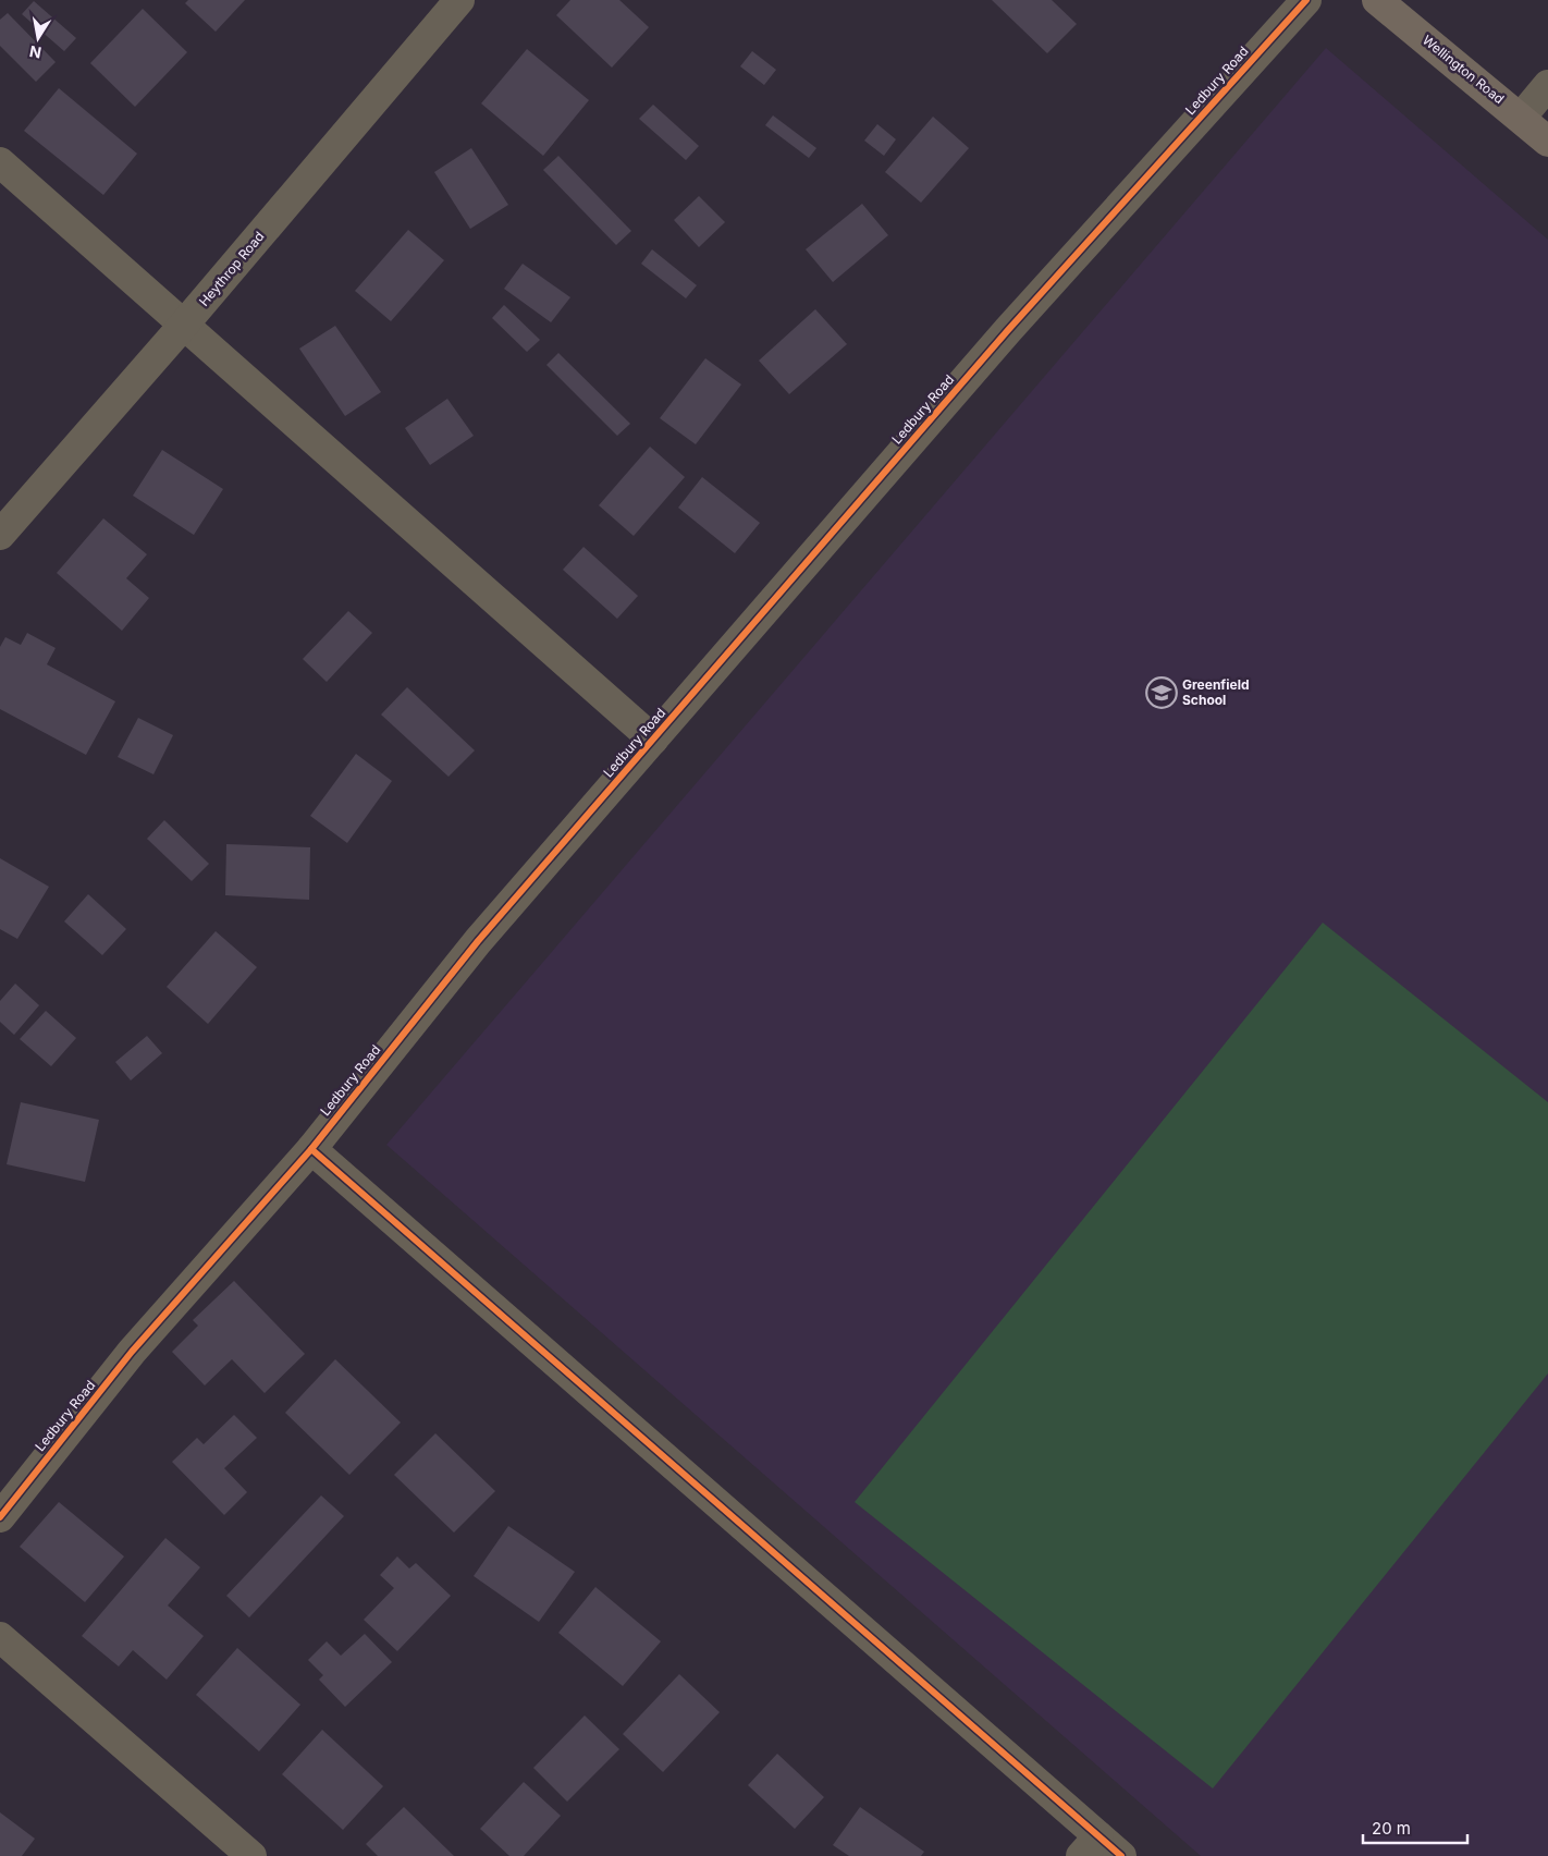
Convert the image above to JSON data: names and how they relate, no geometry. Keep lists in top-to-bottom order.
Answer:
{
  "streets": {
    "main road": ["Wellington Road"],
    "street": ["Ledbury Road", "Heythrop Road"]
  },
  "places": {
    "school or university": ["Greenfield School"]
  },
  "scale_bar": "20 m",
  "north": "bottom"
}
